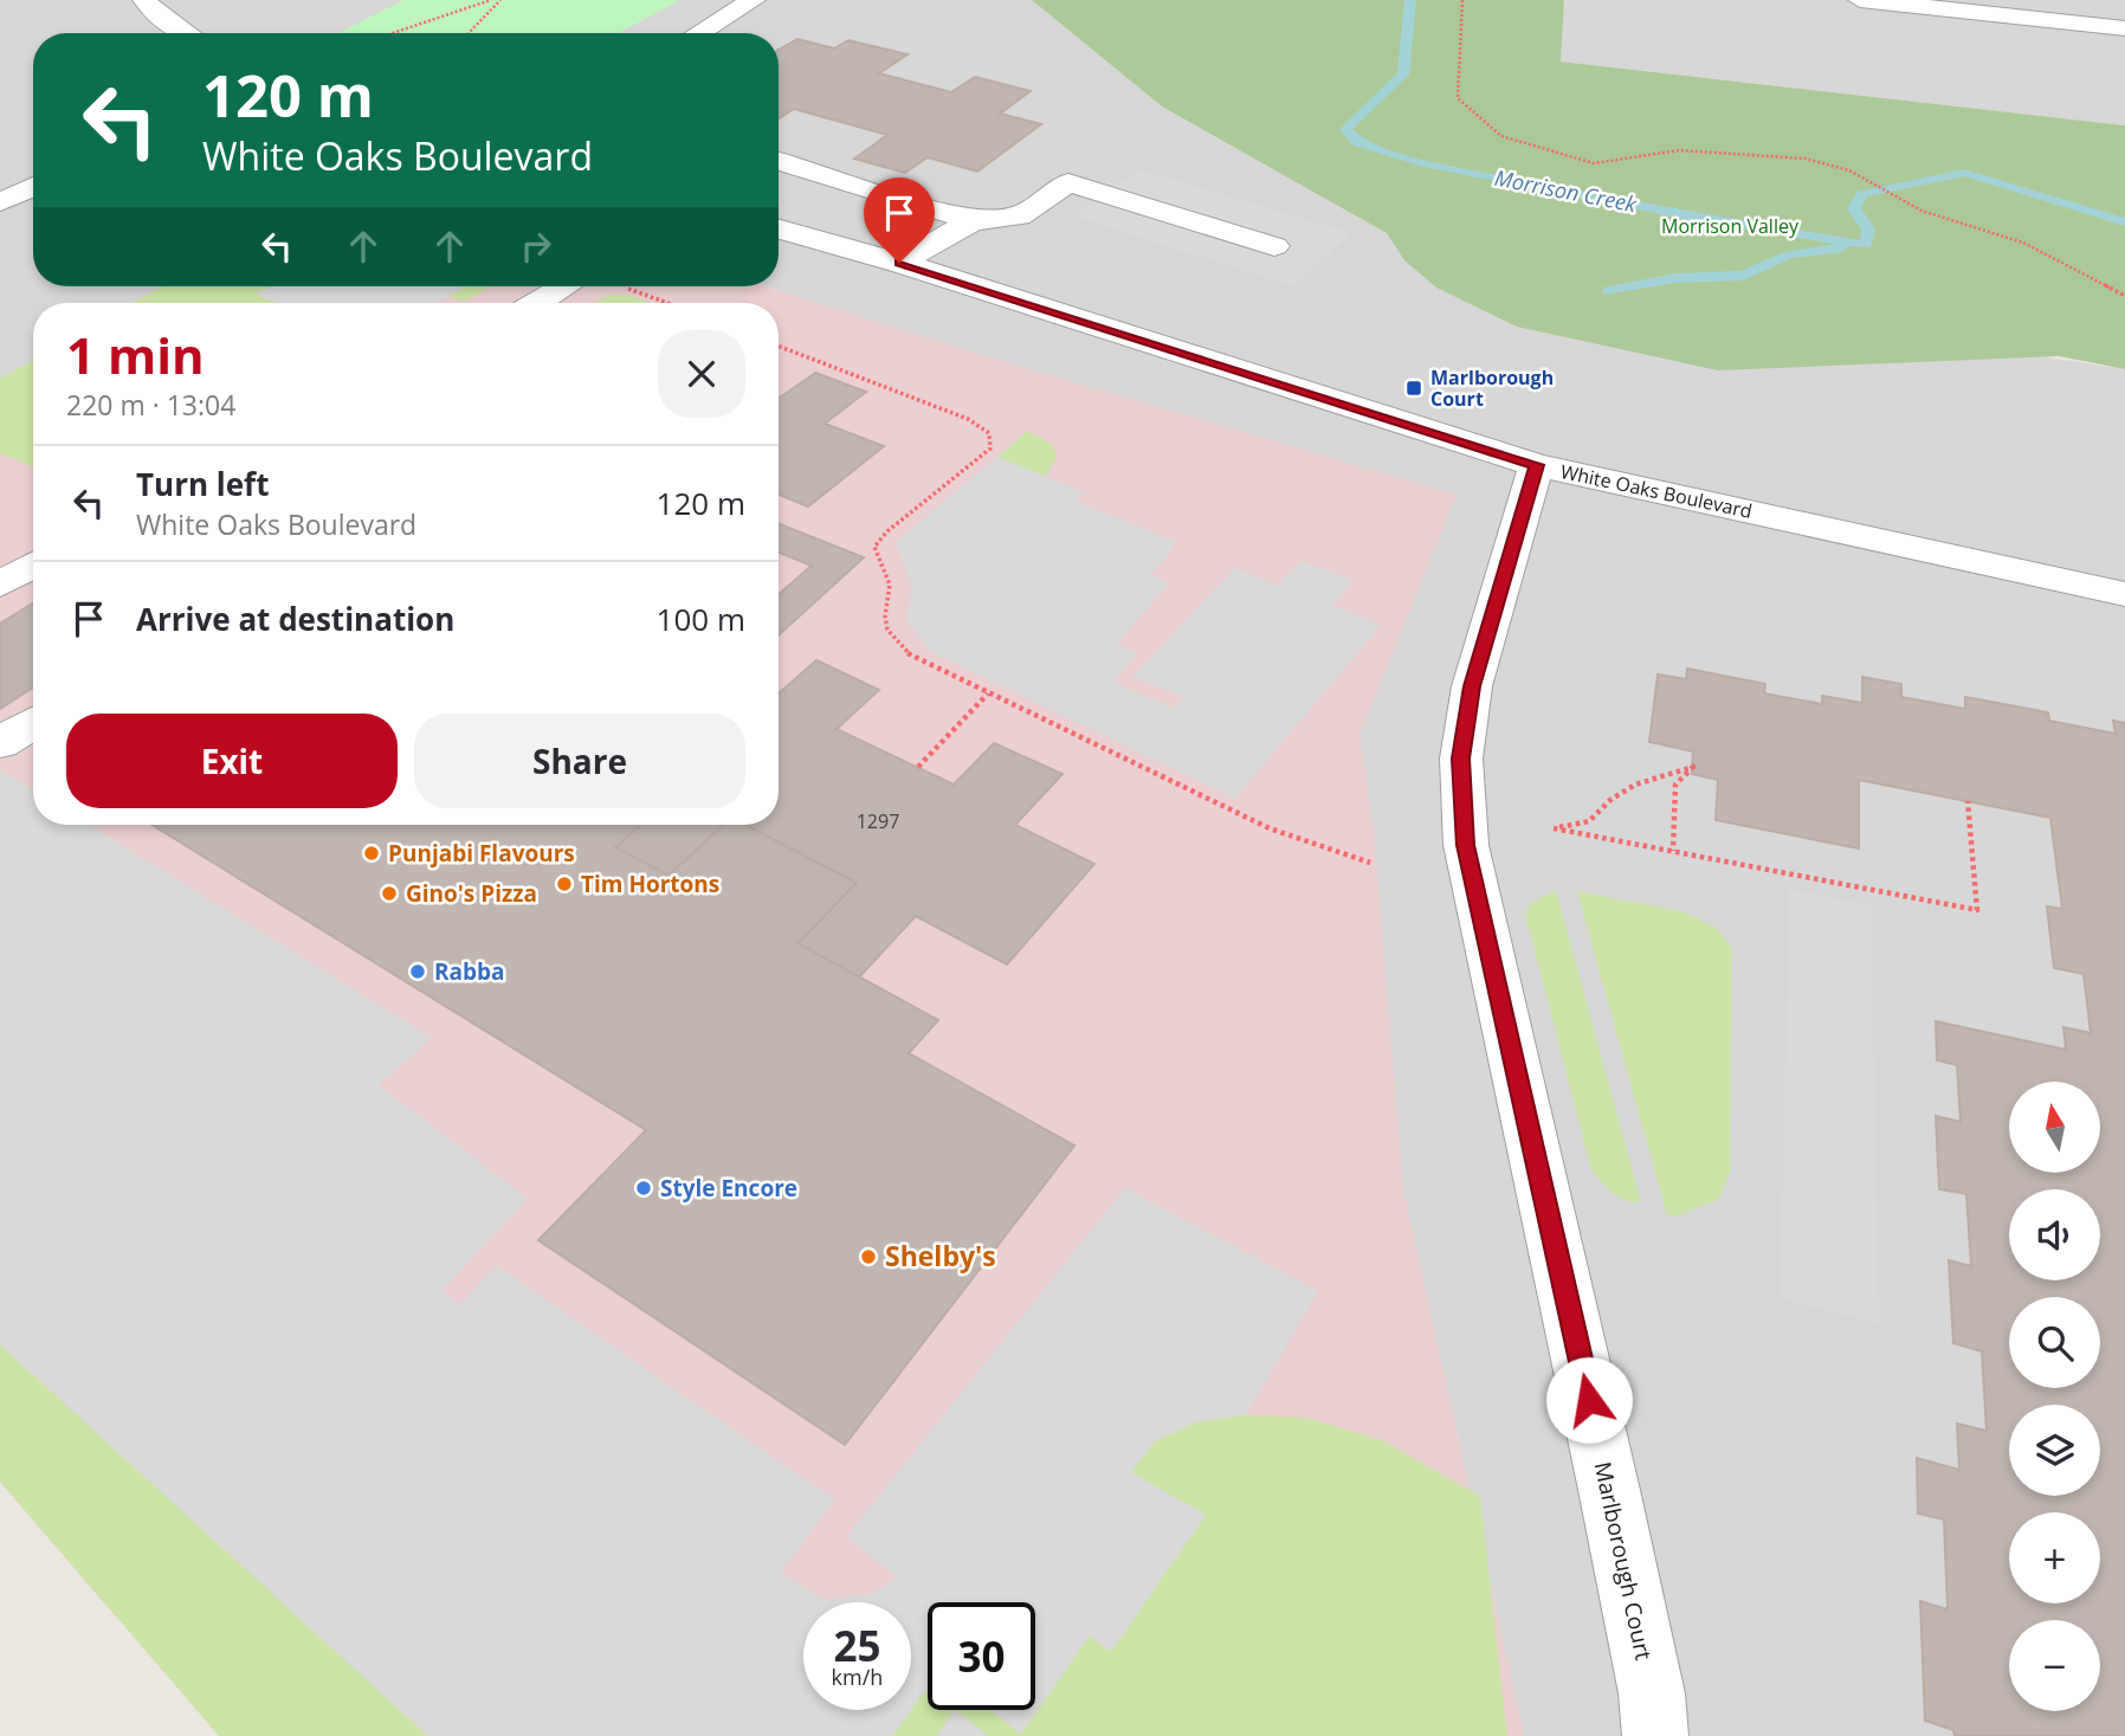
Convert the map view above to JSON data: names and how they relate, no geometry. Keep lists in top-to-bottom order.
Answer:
{
  "streets": {
    "street": ["White Oaks Boulevard", "Marlborough Court"]
  },
  "crossings": [
    ["White Oaks Boulevard", "Marlborough Court"]
  ],
  "water": ["Morrison Creek"],
  "parks": ["Morrison Valley"],
  "places": {
    "transit": ["Marlborough Court"],
    "other": [
      "Punjabi Flavours",
      "Tim Hortons",
      "Gino's Pizza",
      "Rabba",
      "Style Encore",
      "Shelby's"
    ]
  },
  "house_numbers": ["1297"],
  "north": "top",
  "page": {
    "turn": ["120 m", "White Oaks Boulevard"],
    "heading": ["1 min", "220 m · 13:04"],
    "list": [
      {
        "name": "Turn left",
        "note": "White Oaks Boulevard",
        "value": "120 m"
      },
      {
        "name": "Arrive at destination",
        "value": "100 m"
      }
    ],
    "buttons": ["Exit", "Share"],
    "map_buttons": ["+", "−"],
    "speed": "25 km/h",
    "limit": "30"
  }
}
